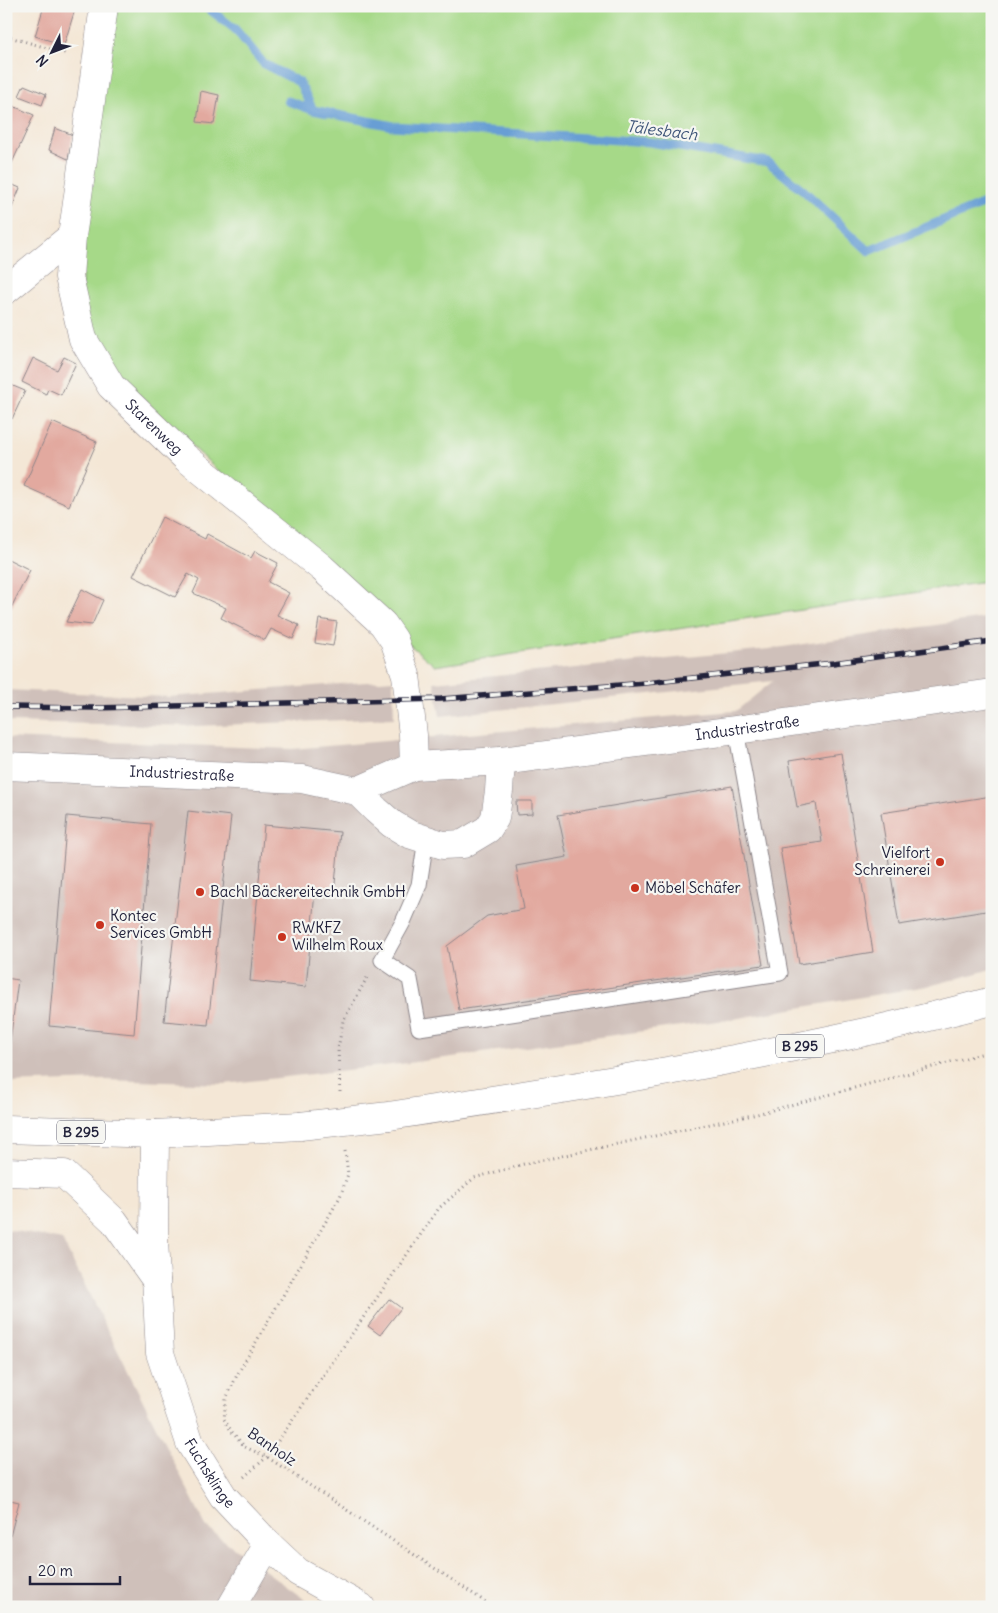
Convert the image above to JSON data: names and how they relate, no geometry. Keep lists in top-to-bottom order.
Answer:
{
  "streets": {
    "street": [
      "Starenweg",
      "Industriestraße",
      "B 295",
      "Fuchsklinge"
    ],
    "path": ["Banholz"]
  },
  "crossings": [
    ["Starenweg", "Industriestraße"],
    ["B 295", "Fuchsklinge"]
  ],
  "water": ["Tälesbach"],
  "places": [
    "Vielfort Schreinerei",
    "Möbel Schäfer",
    "Bachl Bäckereitechnik GmbH",
    "Kontec Services GmbH",
    "RWKFZ Wilhelm Roux"
  ],
  "scale_bar": "20 m",
  "north": "bottom left"
}
